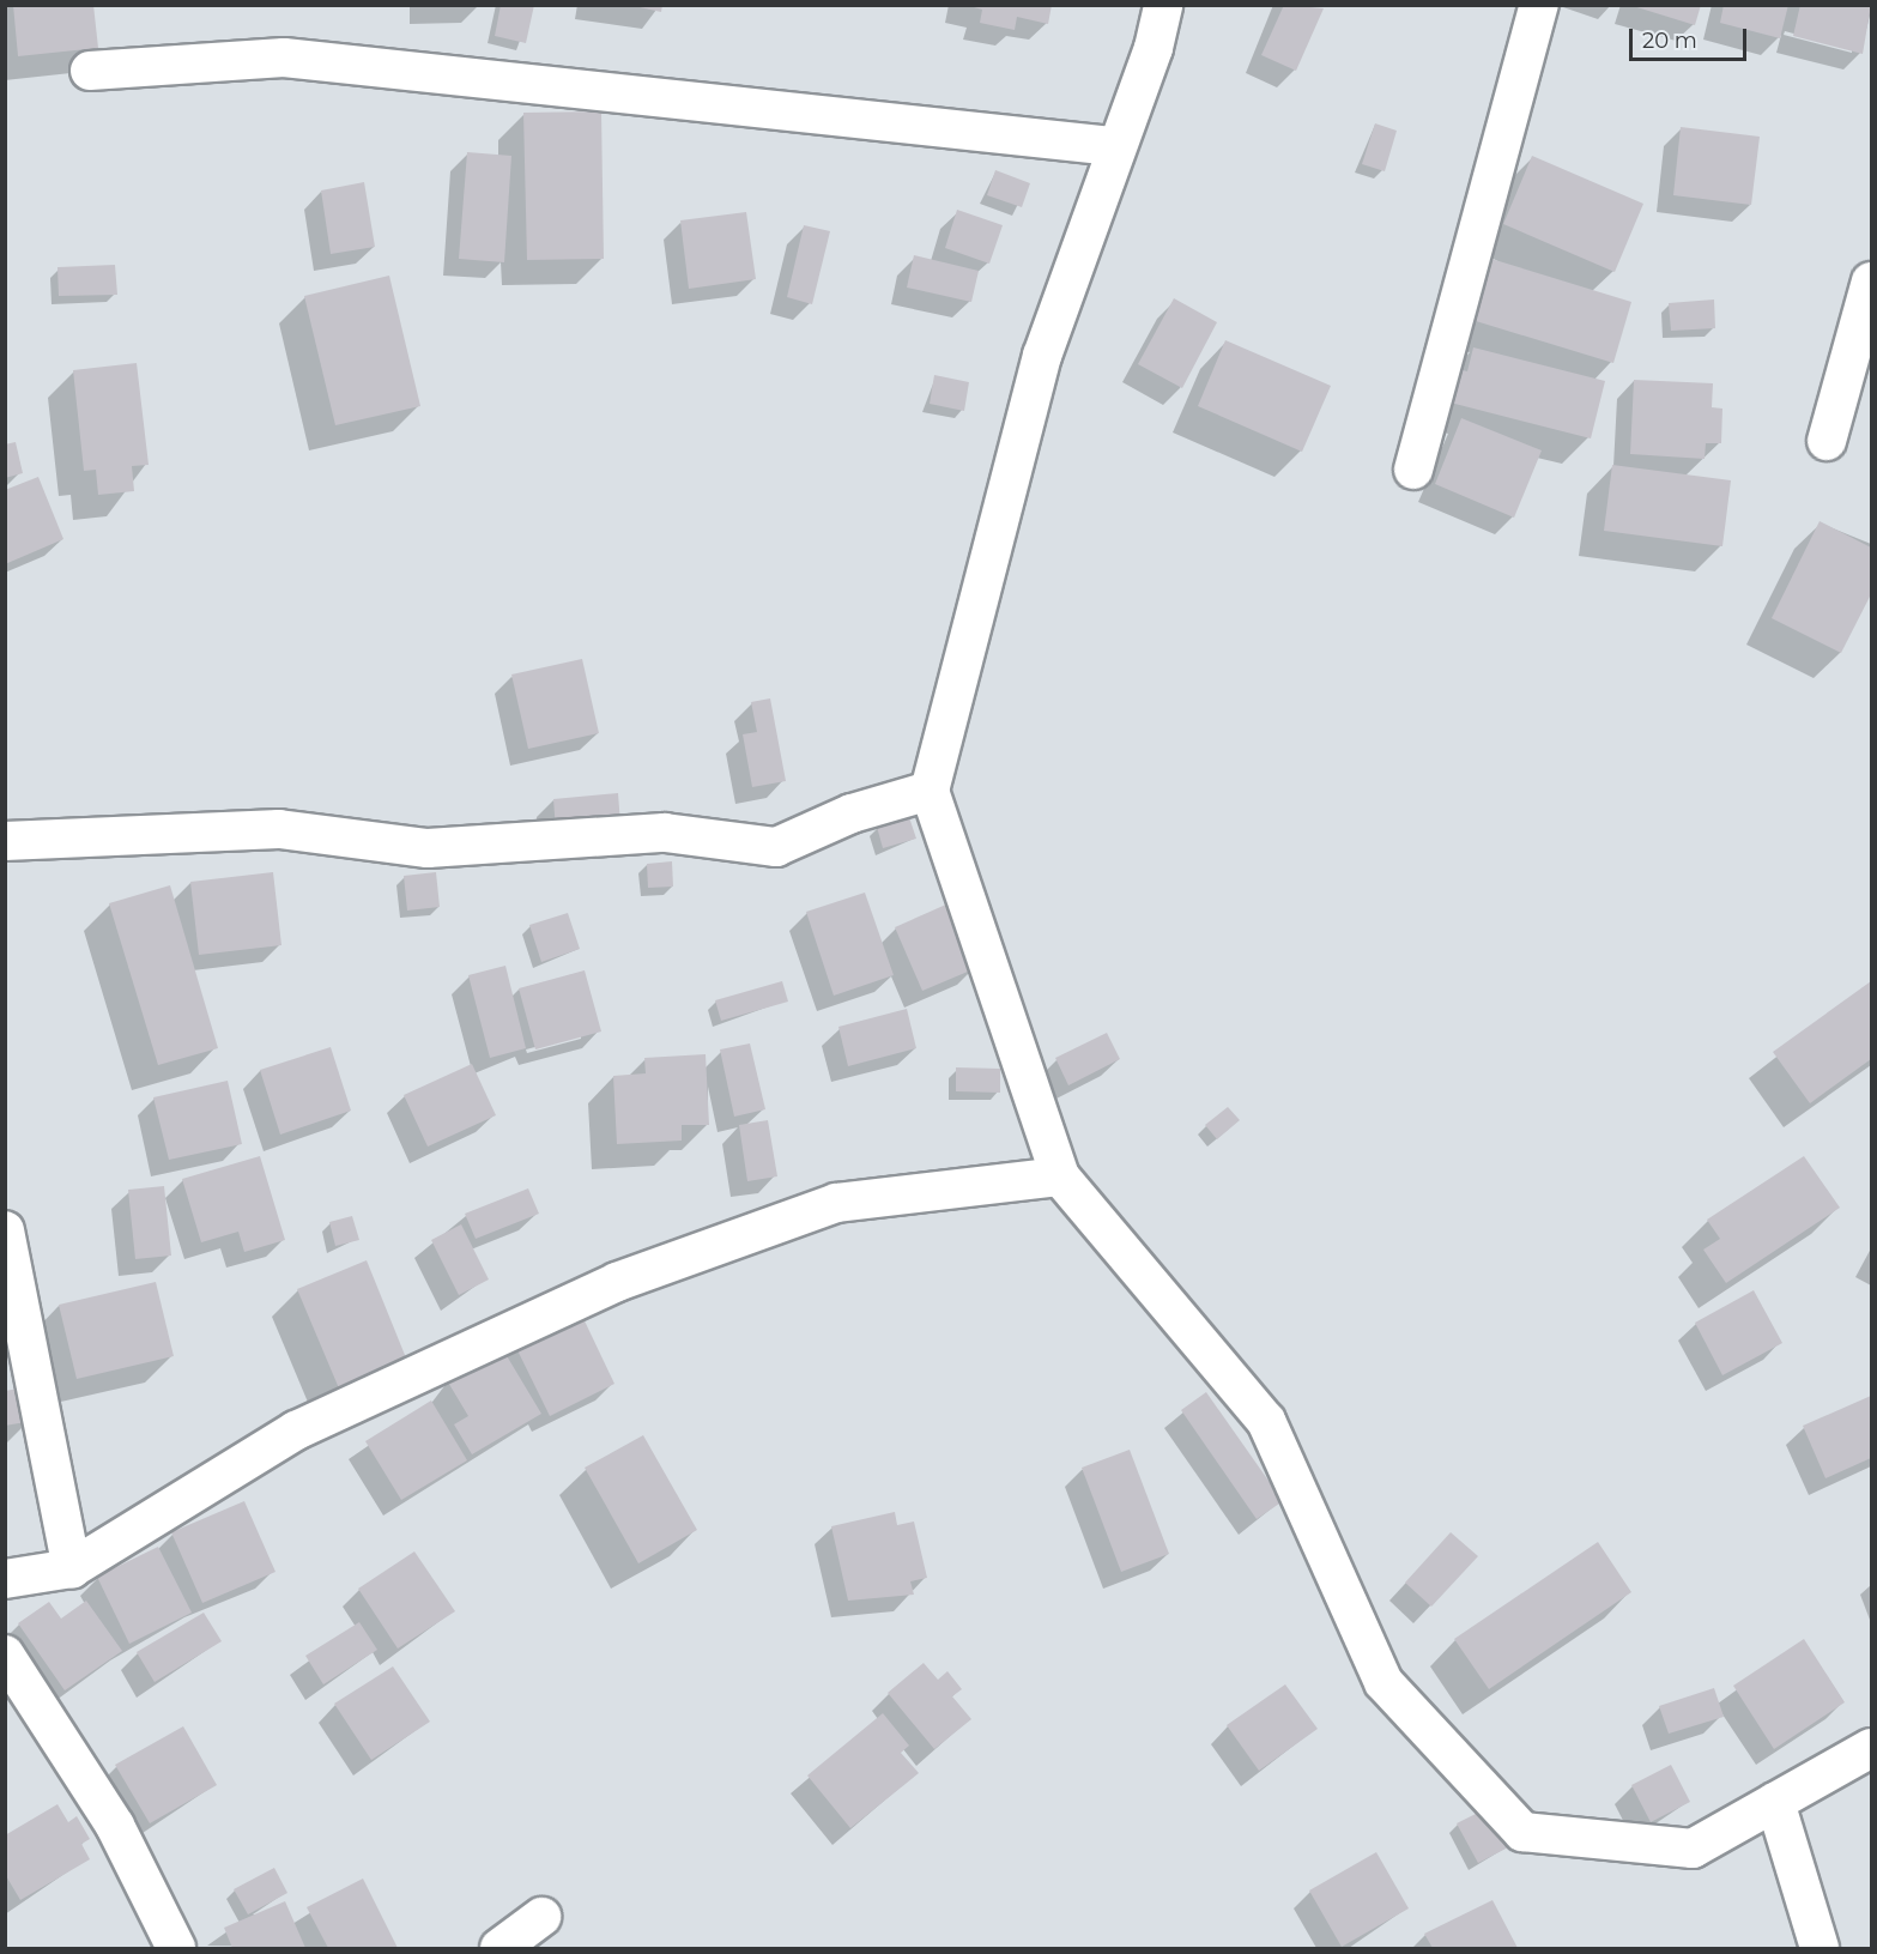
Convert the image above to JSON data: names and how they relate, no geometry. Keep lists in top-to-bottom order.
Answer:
{
  "scale_bar": "20 m"
}
